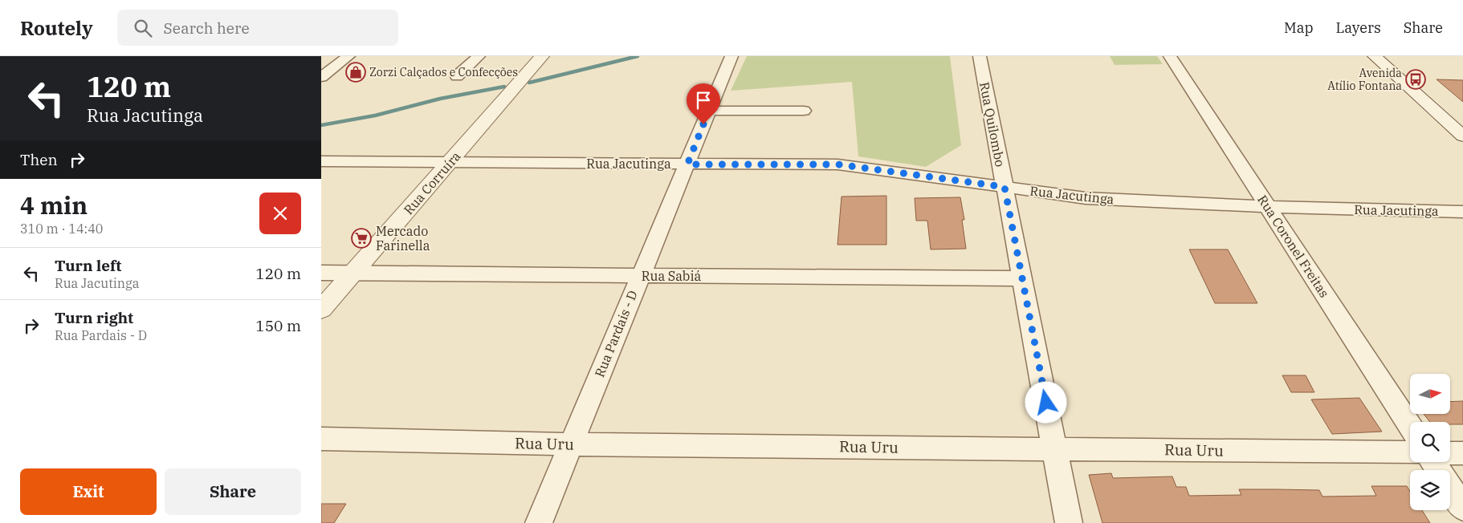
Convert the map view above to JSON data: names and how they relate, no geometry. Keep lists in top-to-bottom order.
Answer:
{
  "streets": {
    "street": [
      "Rua Quilombo",
      "Rua Jacutinga",
      "Rua Corruíra",
      "Rua Coronel Freitas",
      "Rua Sabiá",
      "Rua Pardais - D",
      "Rua Uru"
    ]
  },
  "crossings": [
    ["Rua Quilombo", "Rua Jacutinga"],
    ["Rua Quilombo", "Rua Sabiá"],
    ["Rua Quilombo", "Rua Uru"],
    ["Rua Jacutinga", "Rua Corruíra"],
    ["Rua Jacutinga", "Rua Coronel Freitas"],
    ["Rua Jacutinga", "Rua Pardais - D"],
    ["Rua Corruíra", "Rua Sabiá"],
    ["Rua Sabiá", "Rua Pardais - D"],
    ["Rua Pardais - D", "Rua Uru"]
  ],
  "places": {
    "shop": ["Zorzi Calçados e Confecções"],
    "bus stop": ["Avenida Atílio Fontana"],
    "supermarket": ["Mercado Farinella"]
  },
  "north": "right",
  "page": {
    "header": "Routely",
    "search": "Search here",
    "nav": ["Map", "Layers", "Share"],
    "turn": ["120 m", "Rua Jacutinga"],
    "then": "Then",
    "heading": ["4 min", "310 m · 14:40"],
    "list": [
      {
        "name": "Turn left",
        "note": "Rua Jacutinga",
        "value": "120 m"
      },
      {
        "name": "Turn right",
        "note": "Rua Pardais - D",
        "value": "150 m"
      }
    ],
    "buttons": ["Exit", "Share"]
  }
}
